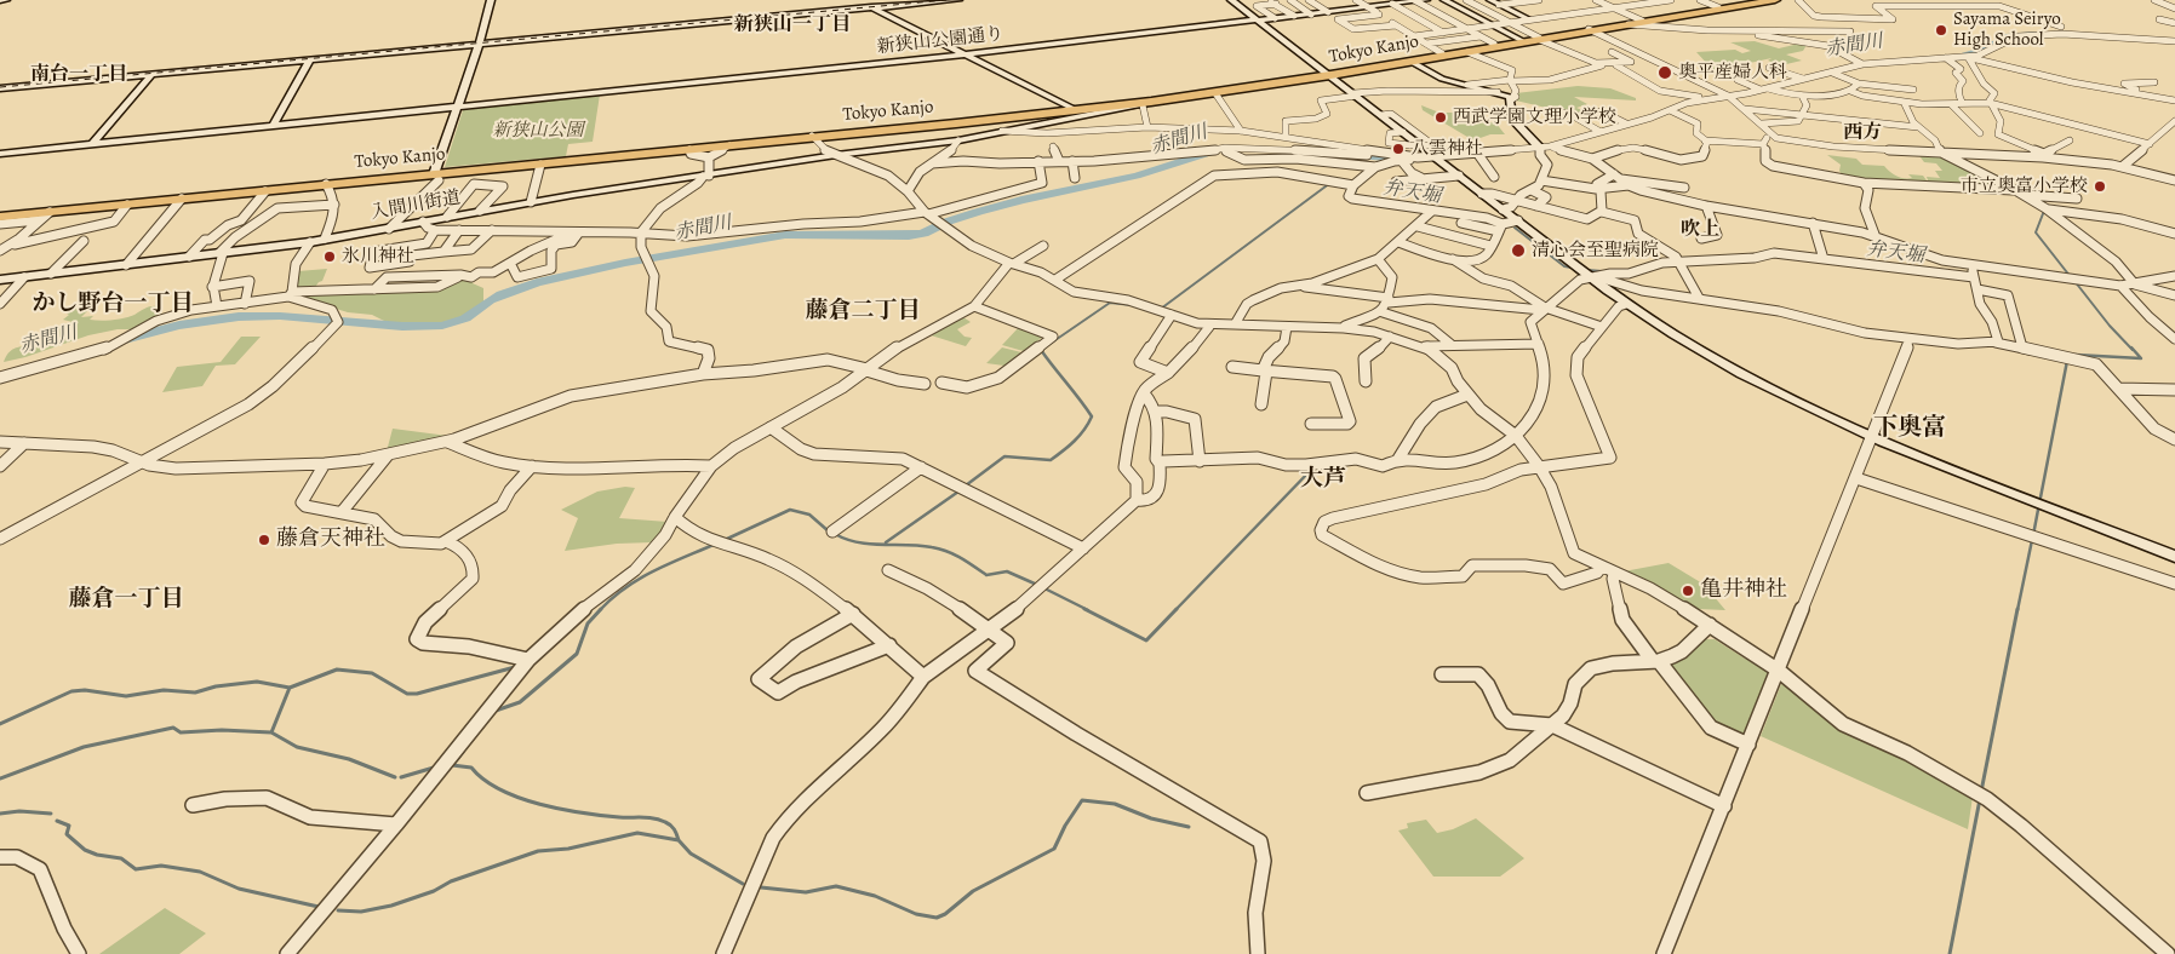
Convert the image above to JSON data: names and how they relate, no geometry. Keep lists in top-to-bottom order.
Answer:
{
  "streets": {
    "highway": ["Tokyo Kanjo"],
    "street": ["新狭山公園通り", "入間川街道"]
  },
  "crossings": [
    ["Tokyo Kanjo", "入間川街道"]
  ],
  "districts": [
    "新狭山一丁目",
    "南台一丁目",
    "西方",
    "吹上",
    "かし野台一丁目",
    "藤倉二丁目",
    "下奥富",
    "大芦",
    "藤倉一丁目"
  ],
  "water": ["赤間川", "弁天堀"],
  "parks": ["新狭山公園"],
  "places": [
    "Sayama Seiryo High School",
    "奥平産婦人科",
    "西武学園文理小学校",
    "八雲神社",
    "市立奥富小学校",
    "清心会至聖病院",
    "氷川神社",
    "藤倉天神社",
    "亀井神社"
  ]
}
